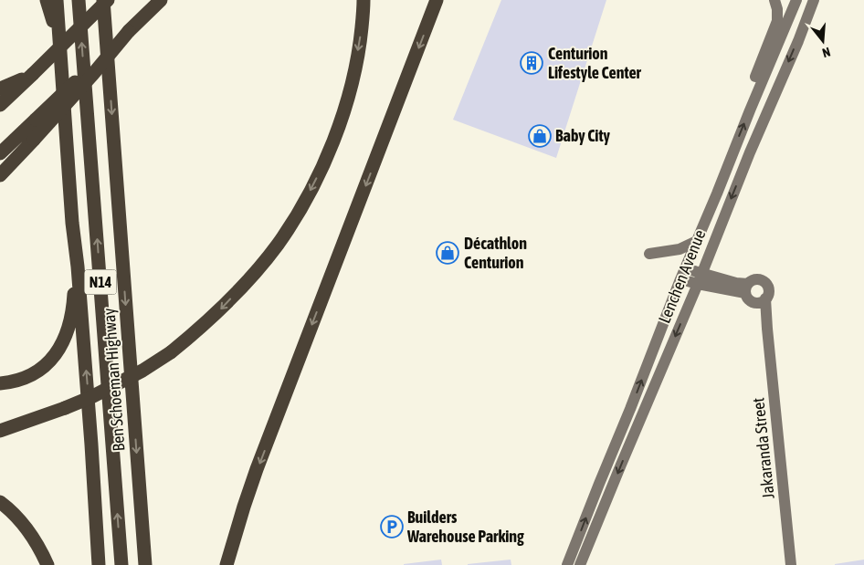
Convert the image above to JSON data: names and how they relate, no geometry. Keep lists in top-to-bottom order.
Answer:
{
  "streets": {
    "highway": ["N14", "Ben Schoeman Highway"],
    "main road": ["Lenchen Avenue", "Jakaranda Street"]
  },
  "crossings": [
    ["Lenchen Avenue", "Jakaranda Street"]
  ],
  "places": {
    "building": ["Centurion Lifestyle Center"],
    "shop": ["Baby City", "Décathlon Centurion"],
    "parking": ["Builders Warehouse Parking"]
  },
  "north": "bottom"
}
